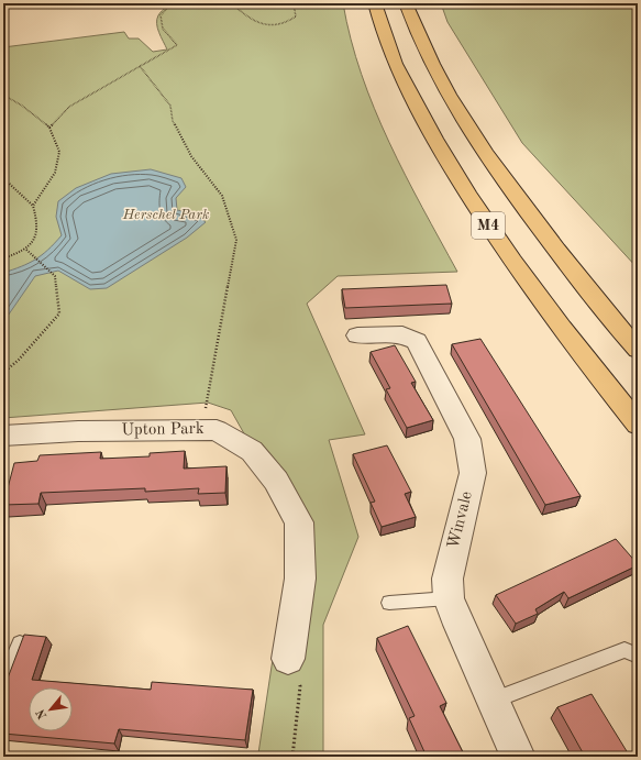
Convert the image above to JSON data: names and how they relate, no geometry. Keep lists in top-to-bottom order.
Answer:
{
  "streets": {
    "highway": ["M4"],
    "street": ["Upton Park", "Winvale"]
  },
  "parks": ["Herschel Park"],
  "north": "bottom left"
}
